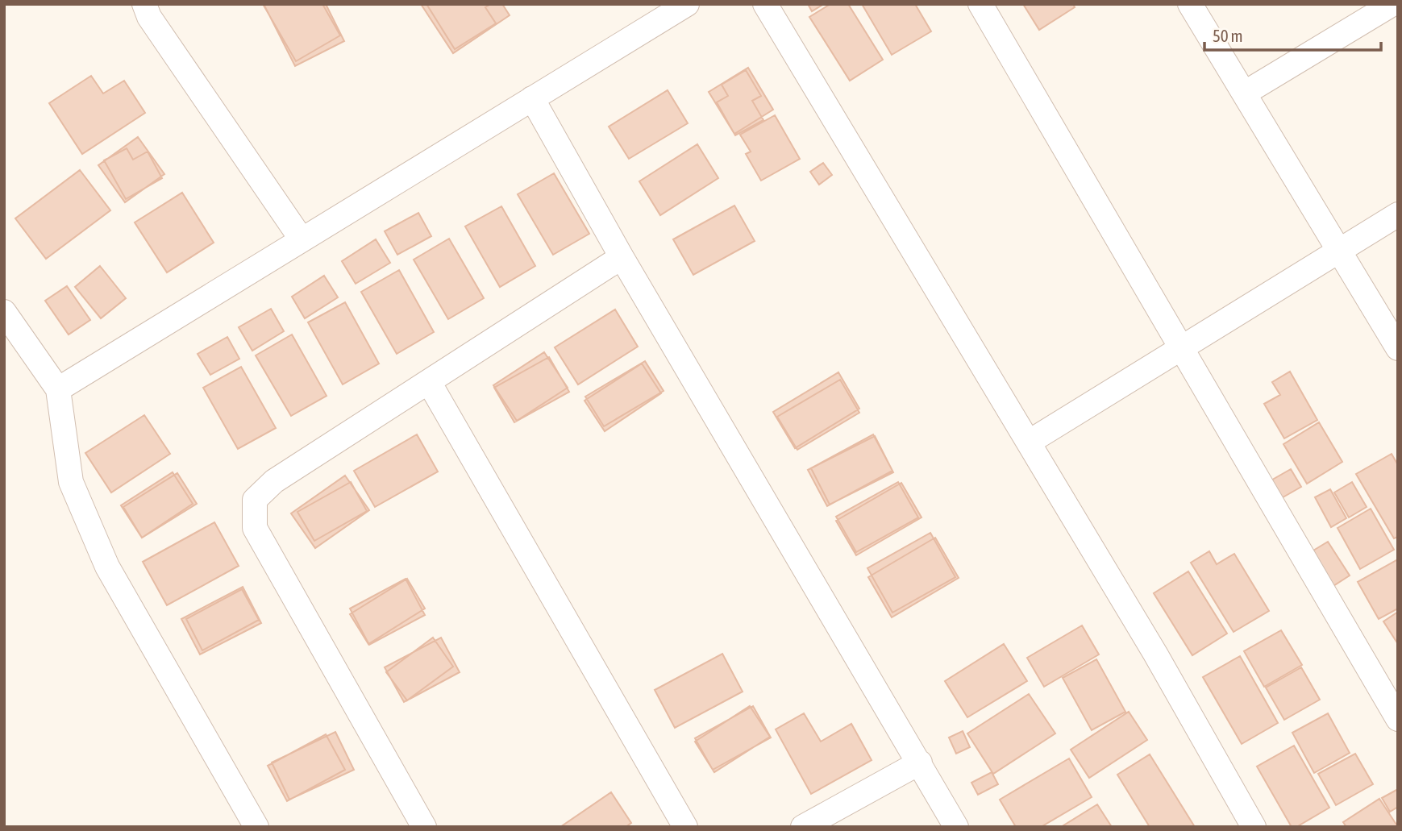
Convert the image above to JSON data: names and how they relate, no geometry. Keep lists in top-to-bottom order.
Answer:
{
  "scale_bar": "50 m"
}
